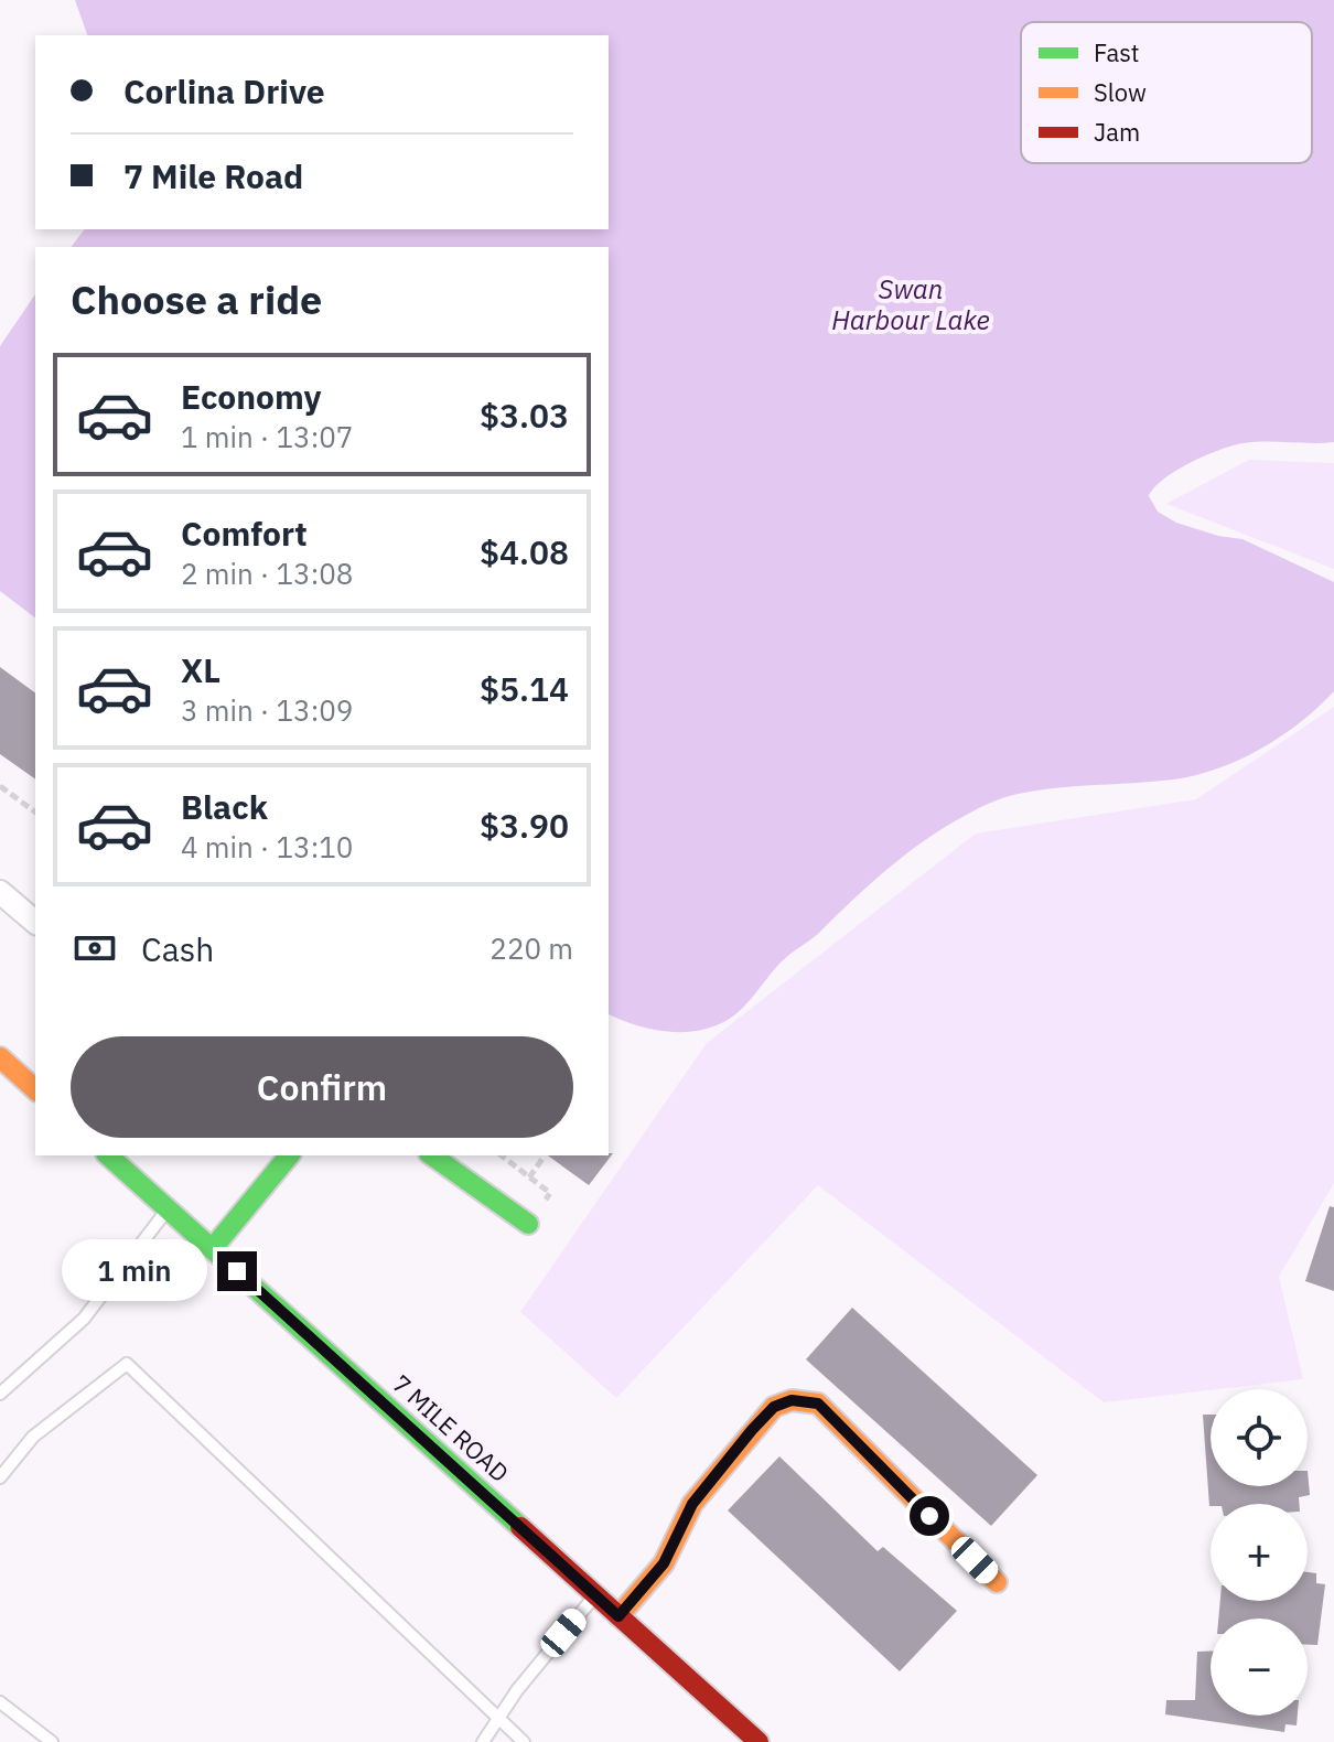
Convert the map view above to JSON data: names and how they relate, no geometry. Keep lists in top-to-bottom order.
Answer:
{
  "streets": {
    "street": ["7 MILE ROAD"]
  },
  "water": ["Swan Harbour Lake"],
  "legend": ["Fast", "Slow", "Jam"],
  "page": {
    "banner": ["Corlina Drive", "7 Mile Road"],
    "heading": "Choose a ride",
    "list": [
      {
        "name": "Economy",
        "note": "1 min · 13:07",
        "value": "$3.03"
      },
      {
        "name": "Comfort",
        "note": "2 min · 13:08",
        "value": "$4.08"
      },
      {
        "name": "XL",
        "note": "3 min · 13:09",
        "value": "$5.14"
      },
      {
        "name": "Black",
        "note": "4 min · 13:10",
        "value": "$3.90"
      }
    ],
    "pay": ["Cash", "220 m"],
    "buttons": "Confirm",
    "bubble": "1 min",
    "map_buttons": ["+", "−"]
  }
}
